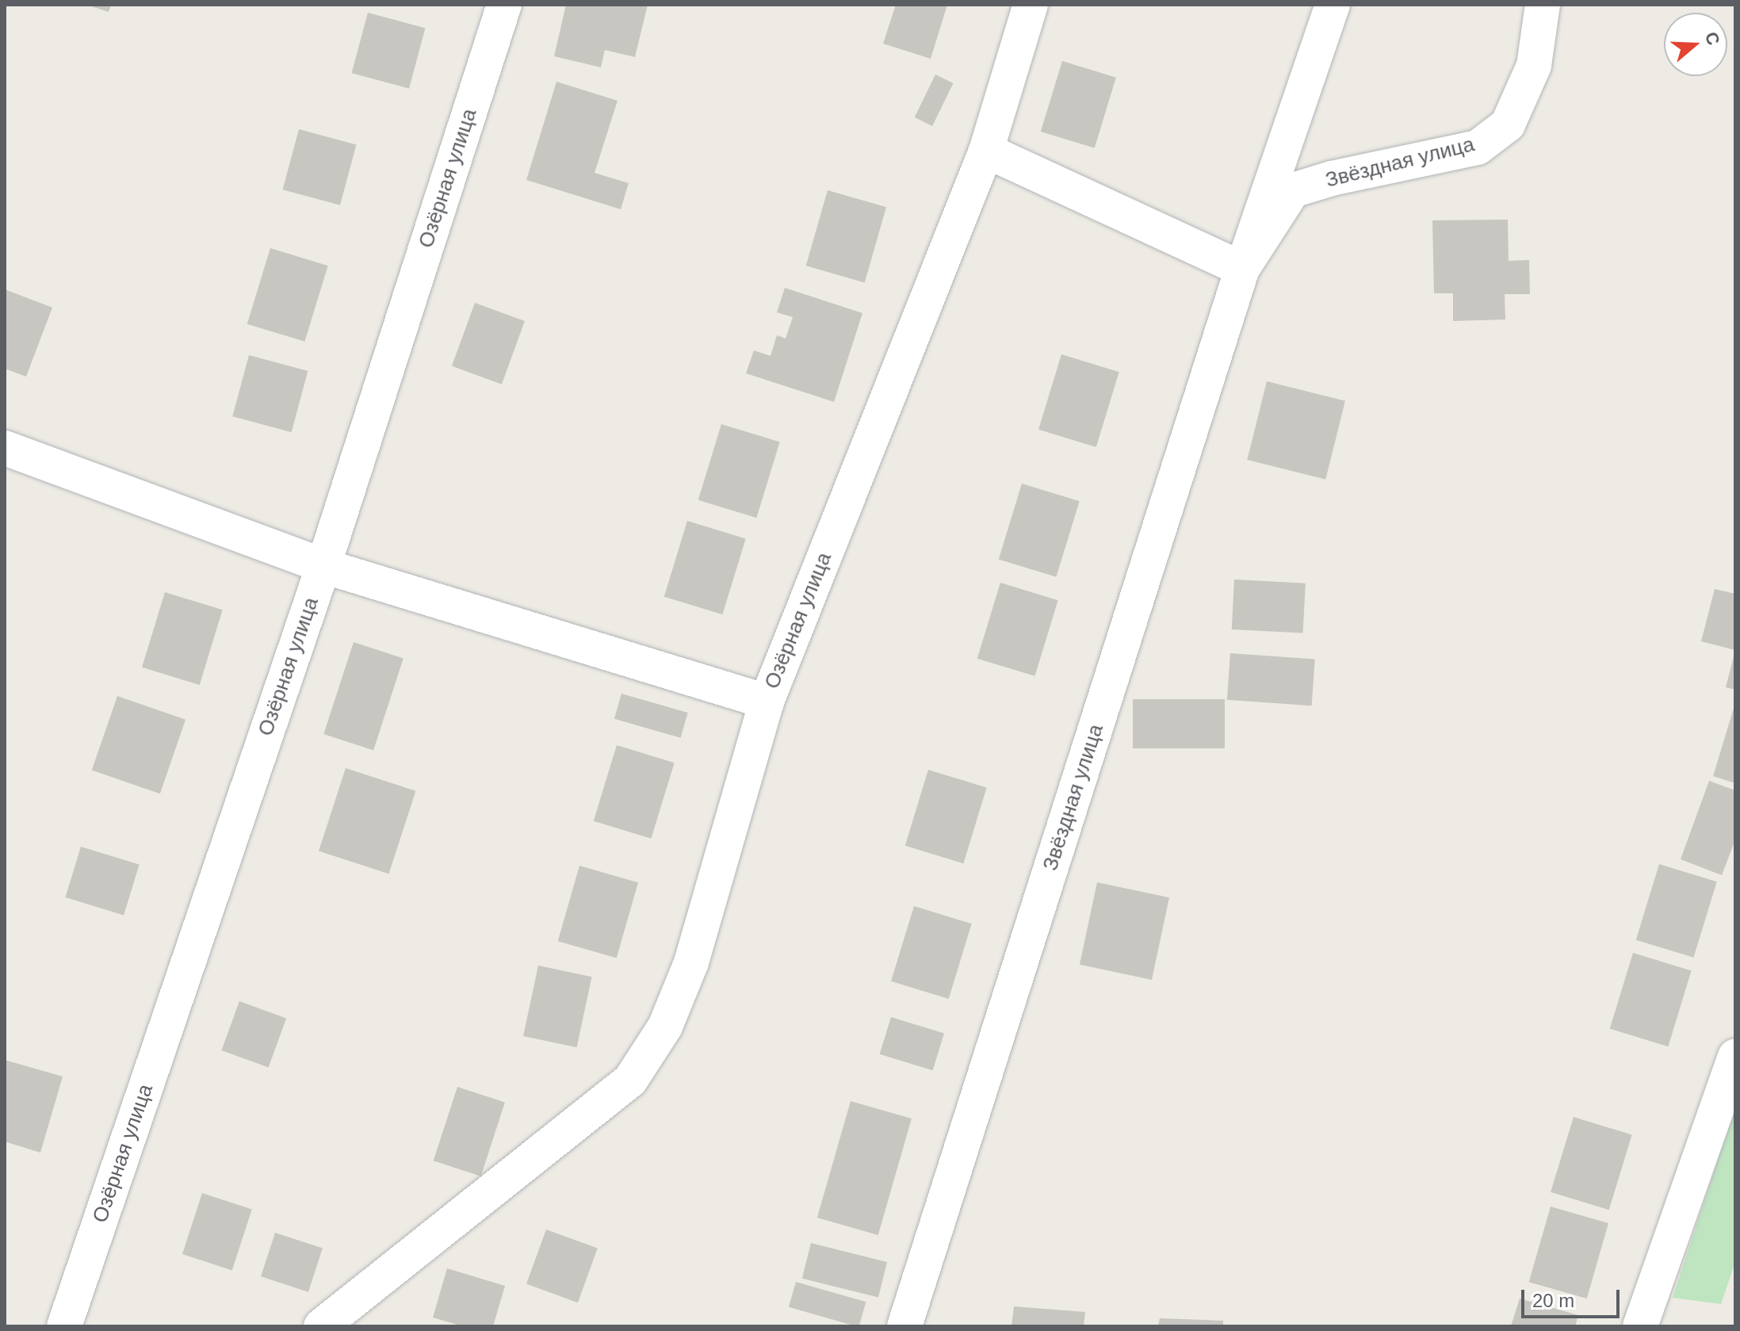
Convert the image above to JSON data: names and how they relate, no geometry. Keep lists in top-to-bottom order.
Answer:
{
  "streets": {
    "street": ["Звёздная улица", "Озёрная улица"]
  },
  "scale_bar": "20 m",
  "north": "right"
}
